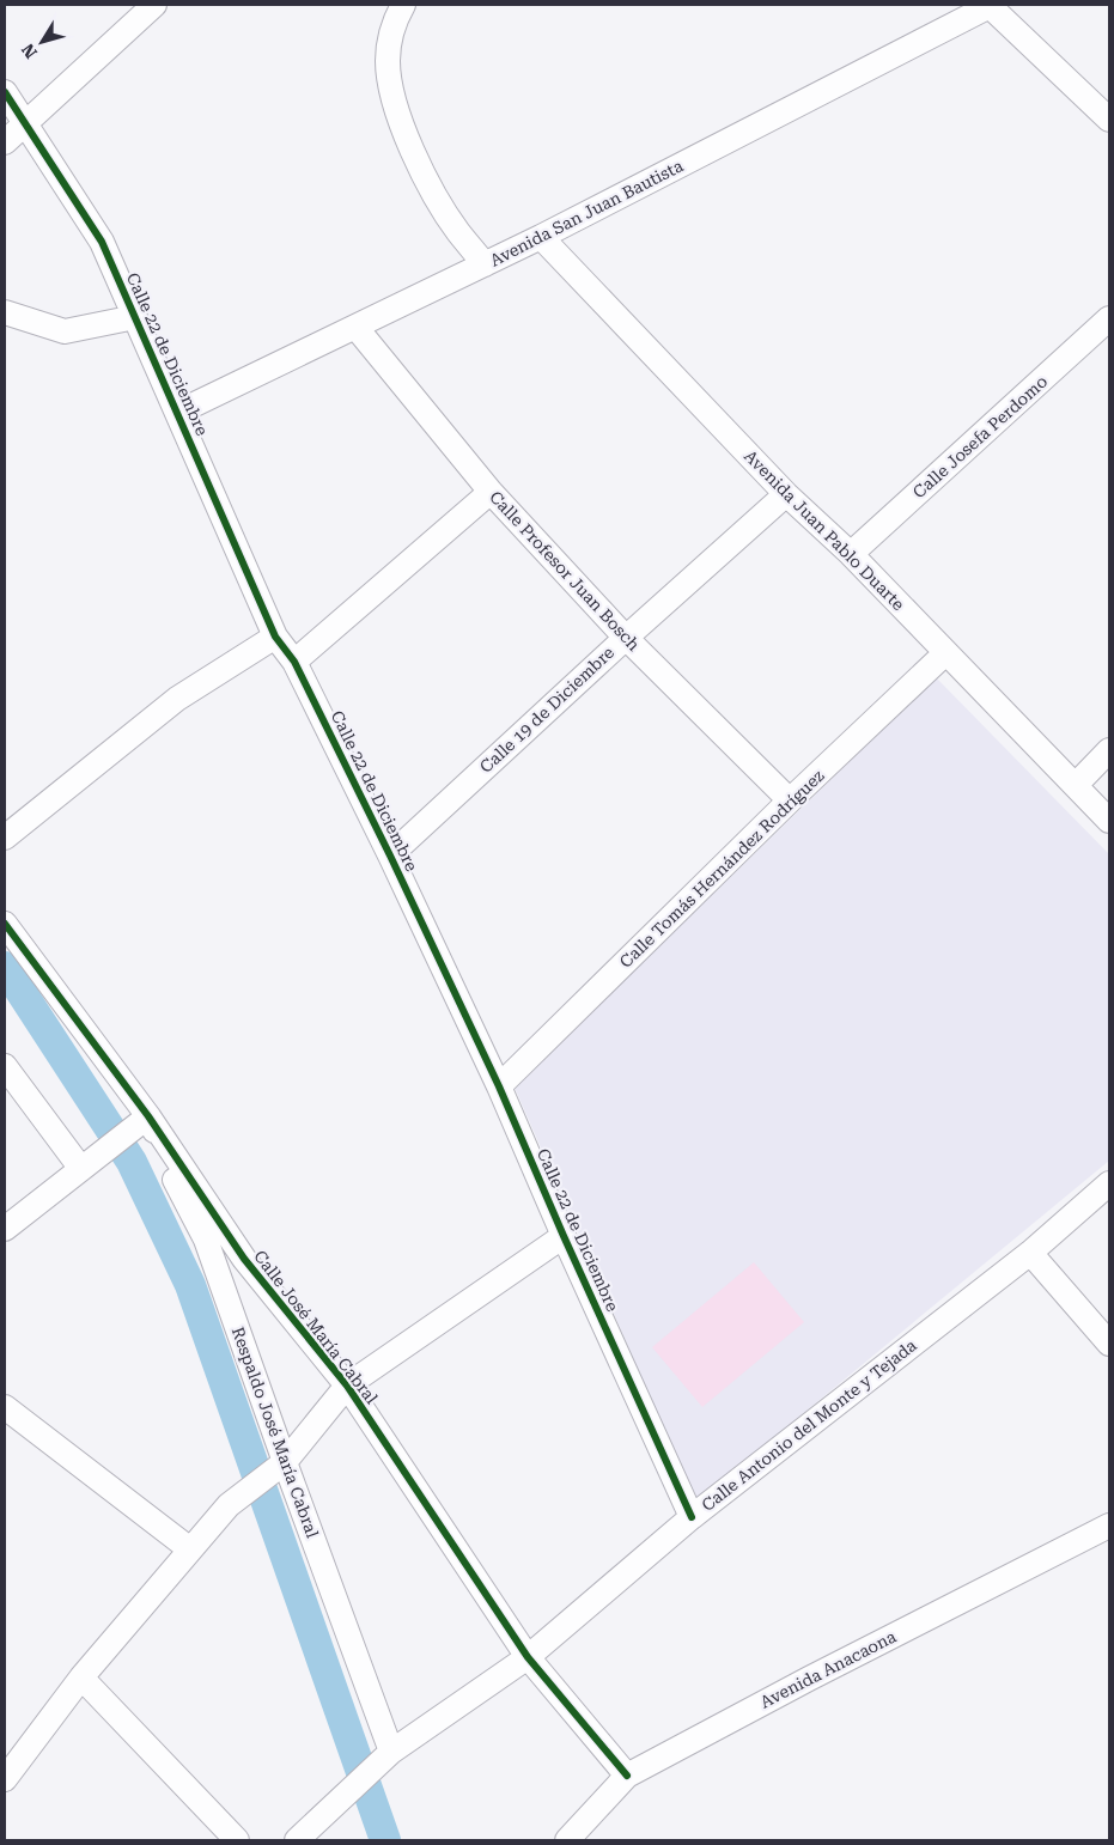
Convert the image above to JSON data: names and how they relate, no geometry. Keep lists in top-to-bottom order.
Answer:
{
  "streets": {
    "street": [
      "Avenida San Juan Bautista",
      "Calle 22 de Diciembre",
      "Calle Josefa Perdomo",
      "Avenida Juan Pablo Duarte",
      "Calle Profesor Juan Bosch",
      "Calle 19 de Diciembre",
      "Calle Tomás Hernández Rodríguez",
      "Calle José María Cabral",
      "Calle Antonio del Monte y Tejada",
      "Respaldo José María Cabral",
      "Avenida Anacaona"
    ]
  },
  "crossings": [
    ["Avenida San Juan Bautista", "Calle 22 de Diciembre"],
    ["Avenida San Juan Bautista", "Avenida Juan Pablo Duarte"],
    ["Avenida San Juan Bautista", "Calle Profesor Juan Bosch"],
    ["Calle 22 de Diciembre", "Calle 19 de Diciembre"],
    ["Calle 22 de Diciembre", "Calle Tomás Hernández Rodríguez"],
    ["Calle 22 de Diciembre", "Calle Antonio del Monte y Tejada"],
    ["Calle Josefa Perdomo", "Avenida Juan Pablo Duarte"],
    ["Avenida Juan Pablo Duarte", "Calle 19 de Diciembre"],
    ["Avenida Juan Pablo Duarte", "Calle Tomás Hernández Rodríguez"],
    ["Calle Profesor Juan Bosch", "Calle 19 de Diciembre"],
    ["Calle Profesor Juan Bosch", "Calle Tomás Hernández Rodríguez"],
    ["Calle José María Cabral", "Calle Antonio del Monte y Tejada"],
    ["Calle José María Cabral", "Respaldo José María Cabral"],
    ["Calle José María Cabral", "Avenida Anacaona"],
    ["Calle Antonio del Monte y Tejada", "Respaldo José María Cabral"]
  ],
  "north": "bottom left"
}
